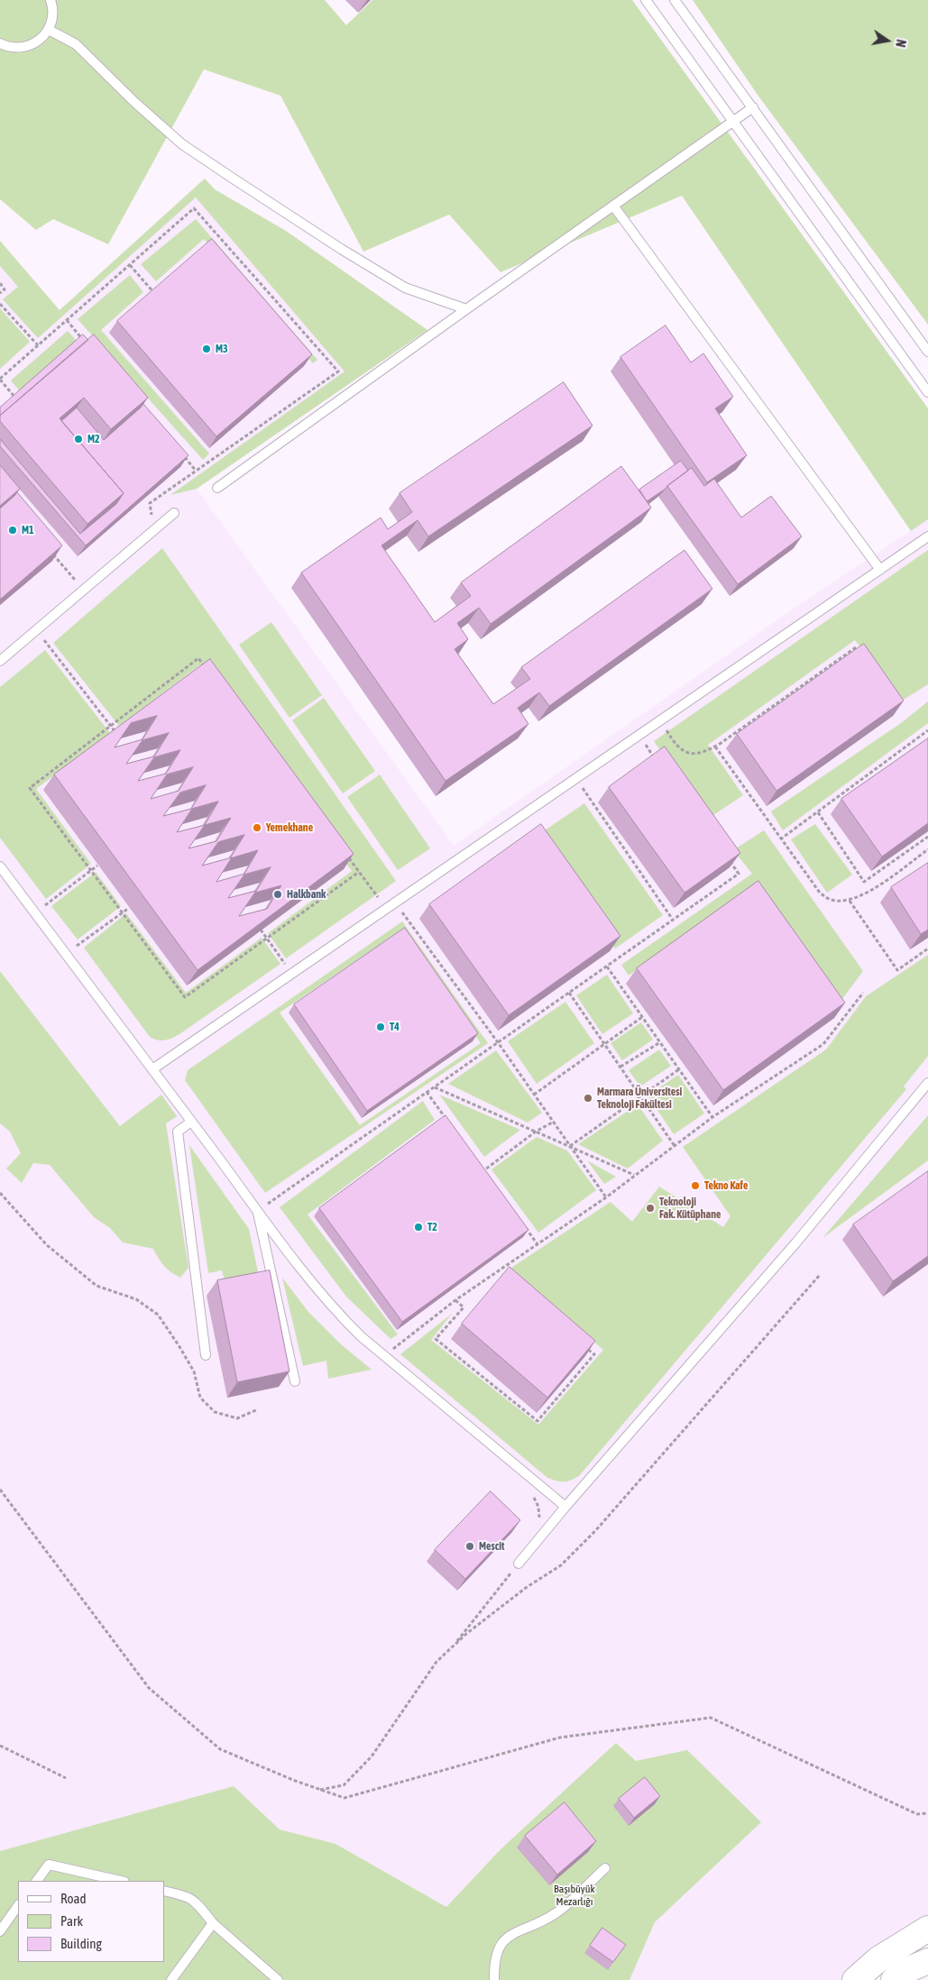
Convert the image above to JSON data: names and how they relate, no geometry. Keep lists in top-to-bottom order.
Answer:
{
  "parks": ["Başıbüyük Mezarlığı"],
  "places": [
    "M3",
    "M2",
    "M1",
    "Yemekhane",
    "Halkbank",
    "T4",
    "Marmara Üniversitesi Teknoloji Fakültesi",
    "Tekno Kafe",
    "Teknoloji Fak. Kütüphane",
    "T2",
    "Mescit"
  ],
  "legend": ["Road", "Park", "Building"],
  "north": "right"
}
